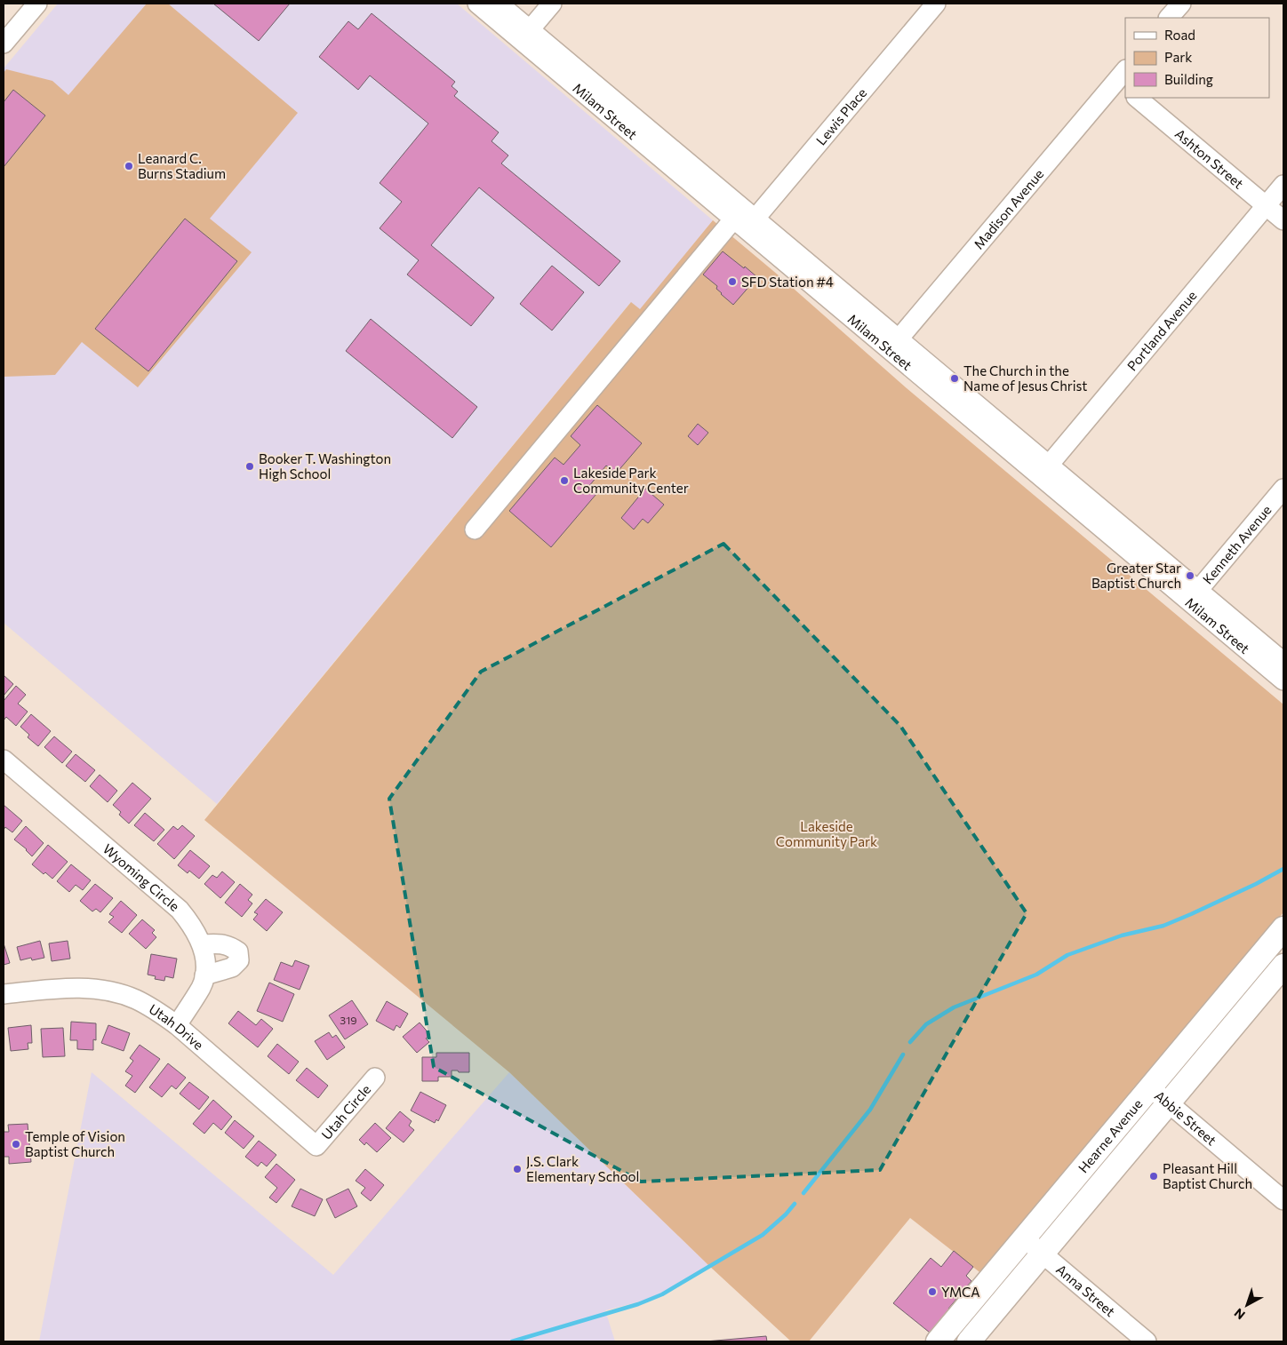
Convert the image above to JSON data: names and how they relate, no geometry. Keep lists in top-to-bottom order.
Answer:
{
  "streets": {
    "main road": ["Hearne Avenue"],
    "street": [
      "Milam Street",
      "Lewis Place",
      "Ashton Street",
      "Madison Avenue",
      "Portland Avenue",
      "Kenneth Avenue",
      "Wyoming Circle",
      "Utah Drive",
      "Utah Circle",
      "Abbie Street",
      "Anna Street"
    ]
  },
  "crossings": [
    ["Milam Street", "Lewis Place"],
    ["Milam Street", "Madison Avenue"],
    ["Milam Street", "Portland Avenue"],
    ["Milam Street", "Kenneth Avenue"],
    ["Ashton Street", "Portland Avenue"],
    ["Wyoming Circle", "Utah Drive"],
    ["Utah Drive", "Utah Circle"],
    ["Abbie Street", "Hearne Avenue"],
    ["Hearne Avenue", "Anna Street"]
  ],
  "parks": ["Lakeside Community Park"],
  "places": [
    "Leanard C. Burns Stadium",
    "SFD Station #4",
    "The Church in the Name of Jesus Christ",
    "Booker T. Washington High School",
    "Lakeside Park Community Center",
    "Greater Star Baptist Church",
    "Temple of Vision Baptist Church",
    "J.S. Clark Elementary School",
    "Pleasant Hill Baptist Church",
    "YMCA"
  ],
  "house_numbers": ["319"],
  "legend": ["Road", "Park", "Building"],
  "north": "bottom left"
}
